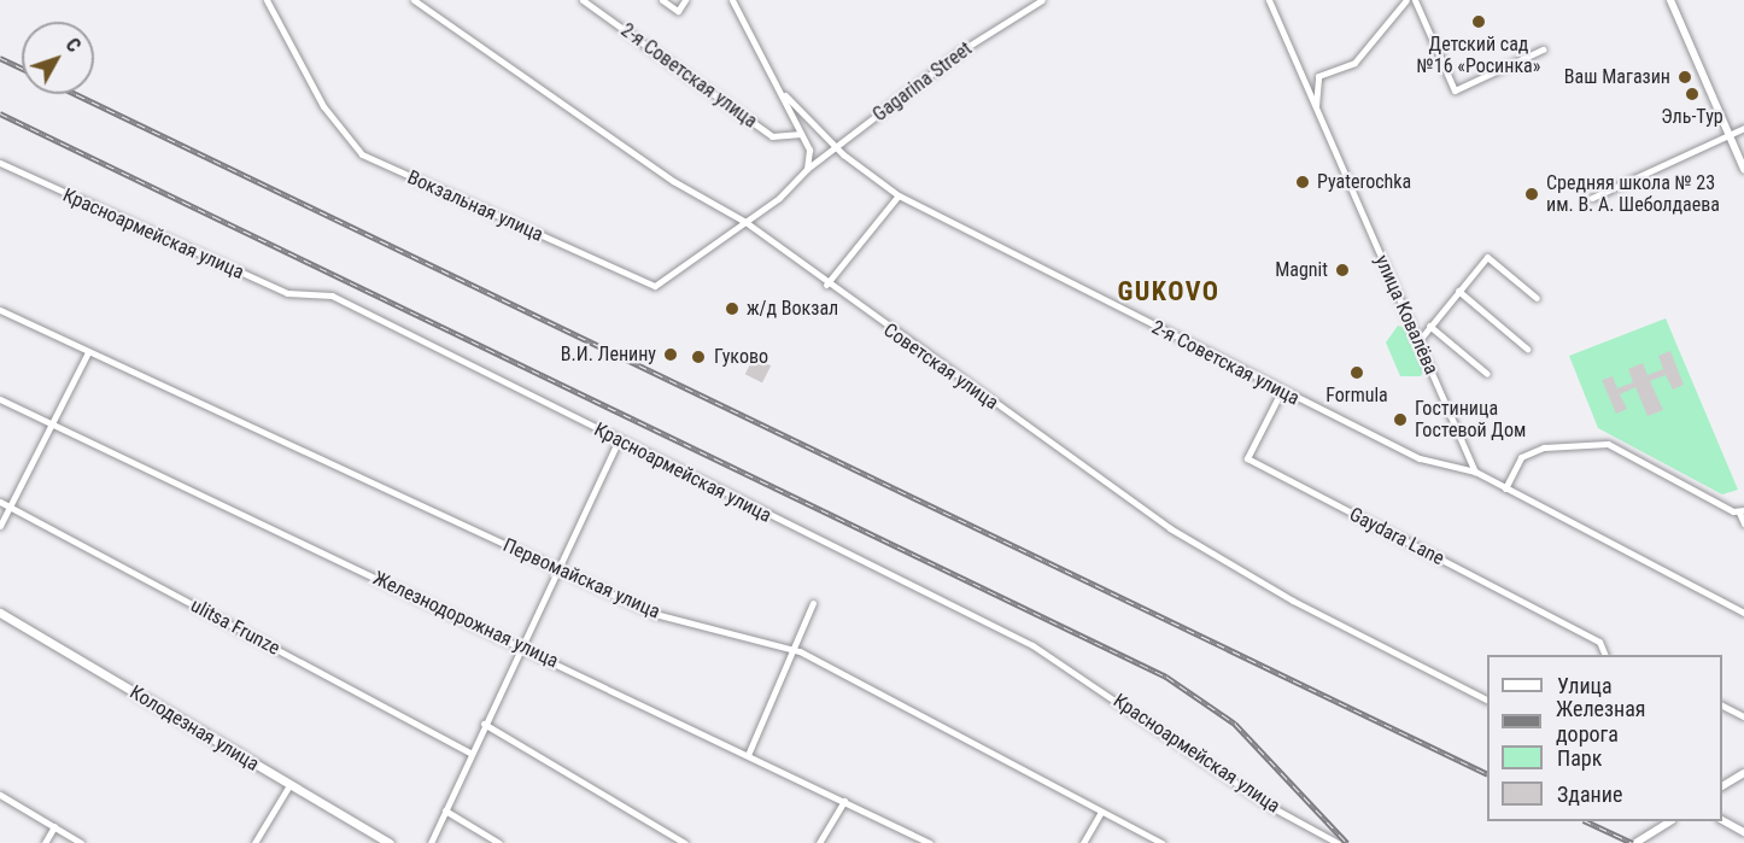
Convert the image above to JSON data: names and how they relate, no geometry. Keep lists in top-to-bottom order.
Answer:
{
  "streets": {
    "main road": ["Колодезная улица"],
    "street": [
      "2-я Советская улица",
      "Gagarina Street",
      "Вокзальная улица",
      "Красноармейская улица",
      "улица Ковалёва",
      "Советская улица",
      "Gaydara Lane",
      "Первомайская улица",
      "Железнодорожная улица",
      "ulitsa Frunze"
    ]
  },
  "crossings": [
    ["2-я Советская улица", "Gagarina Street"],
    ["2-я Советская улица", "улица Ковалёва"],
    ["2-я Советская улица", "Gaydara Lane"],
    ["Gagarina Street", "Вокзальная улица"],
    ["Gagarina Street", "Советская улица"],
    ["Вокзальная улица", "Советская улица"]
  ],
  "districts": ["GUKOVO"],
  "places": [
    "Детский сад №16 «Росинка»",
    "Ваш Магазин",
    "Эль-Тур",
    "Pyaterochka",
    "Средняя школа № 23 им. В. А. Шеболдаева",
    "Magnit",
    "ж/д Вокзал",
    "В.И. Ленину",
    "Гуково",
    "Formula",
    "Гостиница Гостевой Дом"
  ],
  "legend": [
    "Улица",
    "Железная дорога",
    "Парк",
    "Здание"
  ],
  "north": "top right"
}
